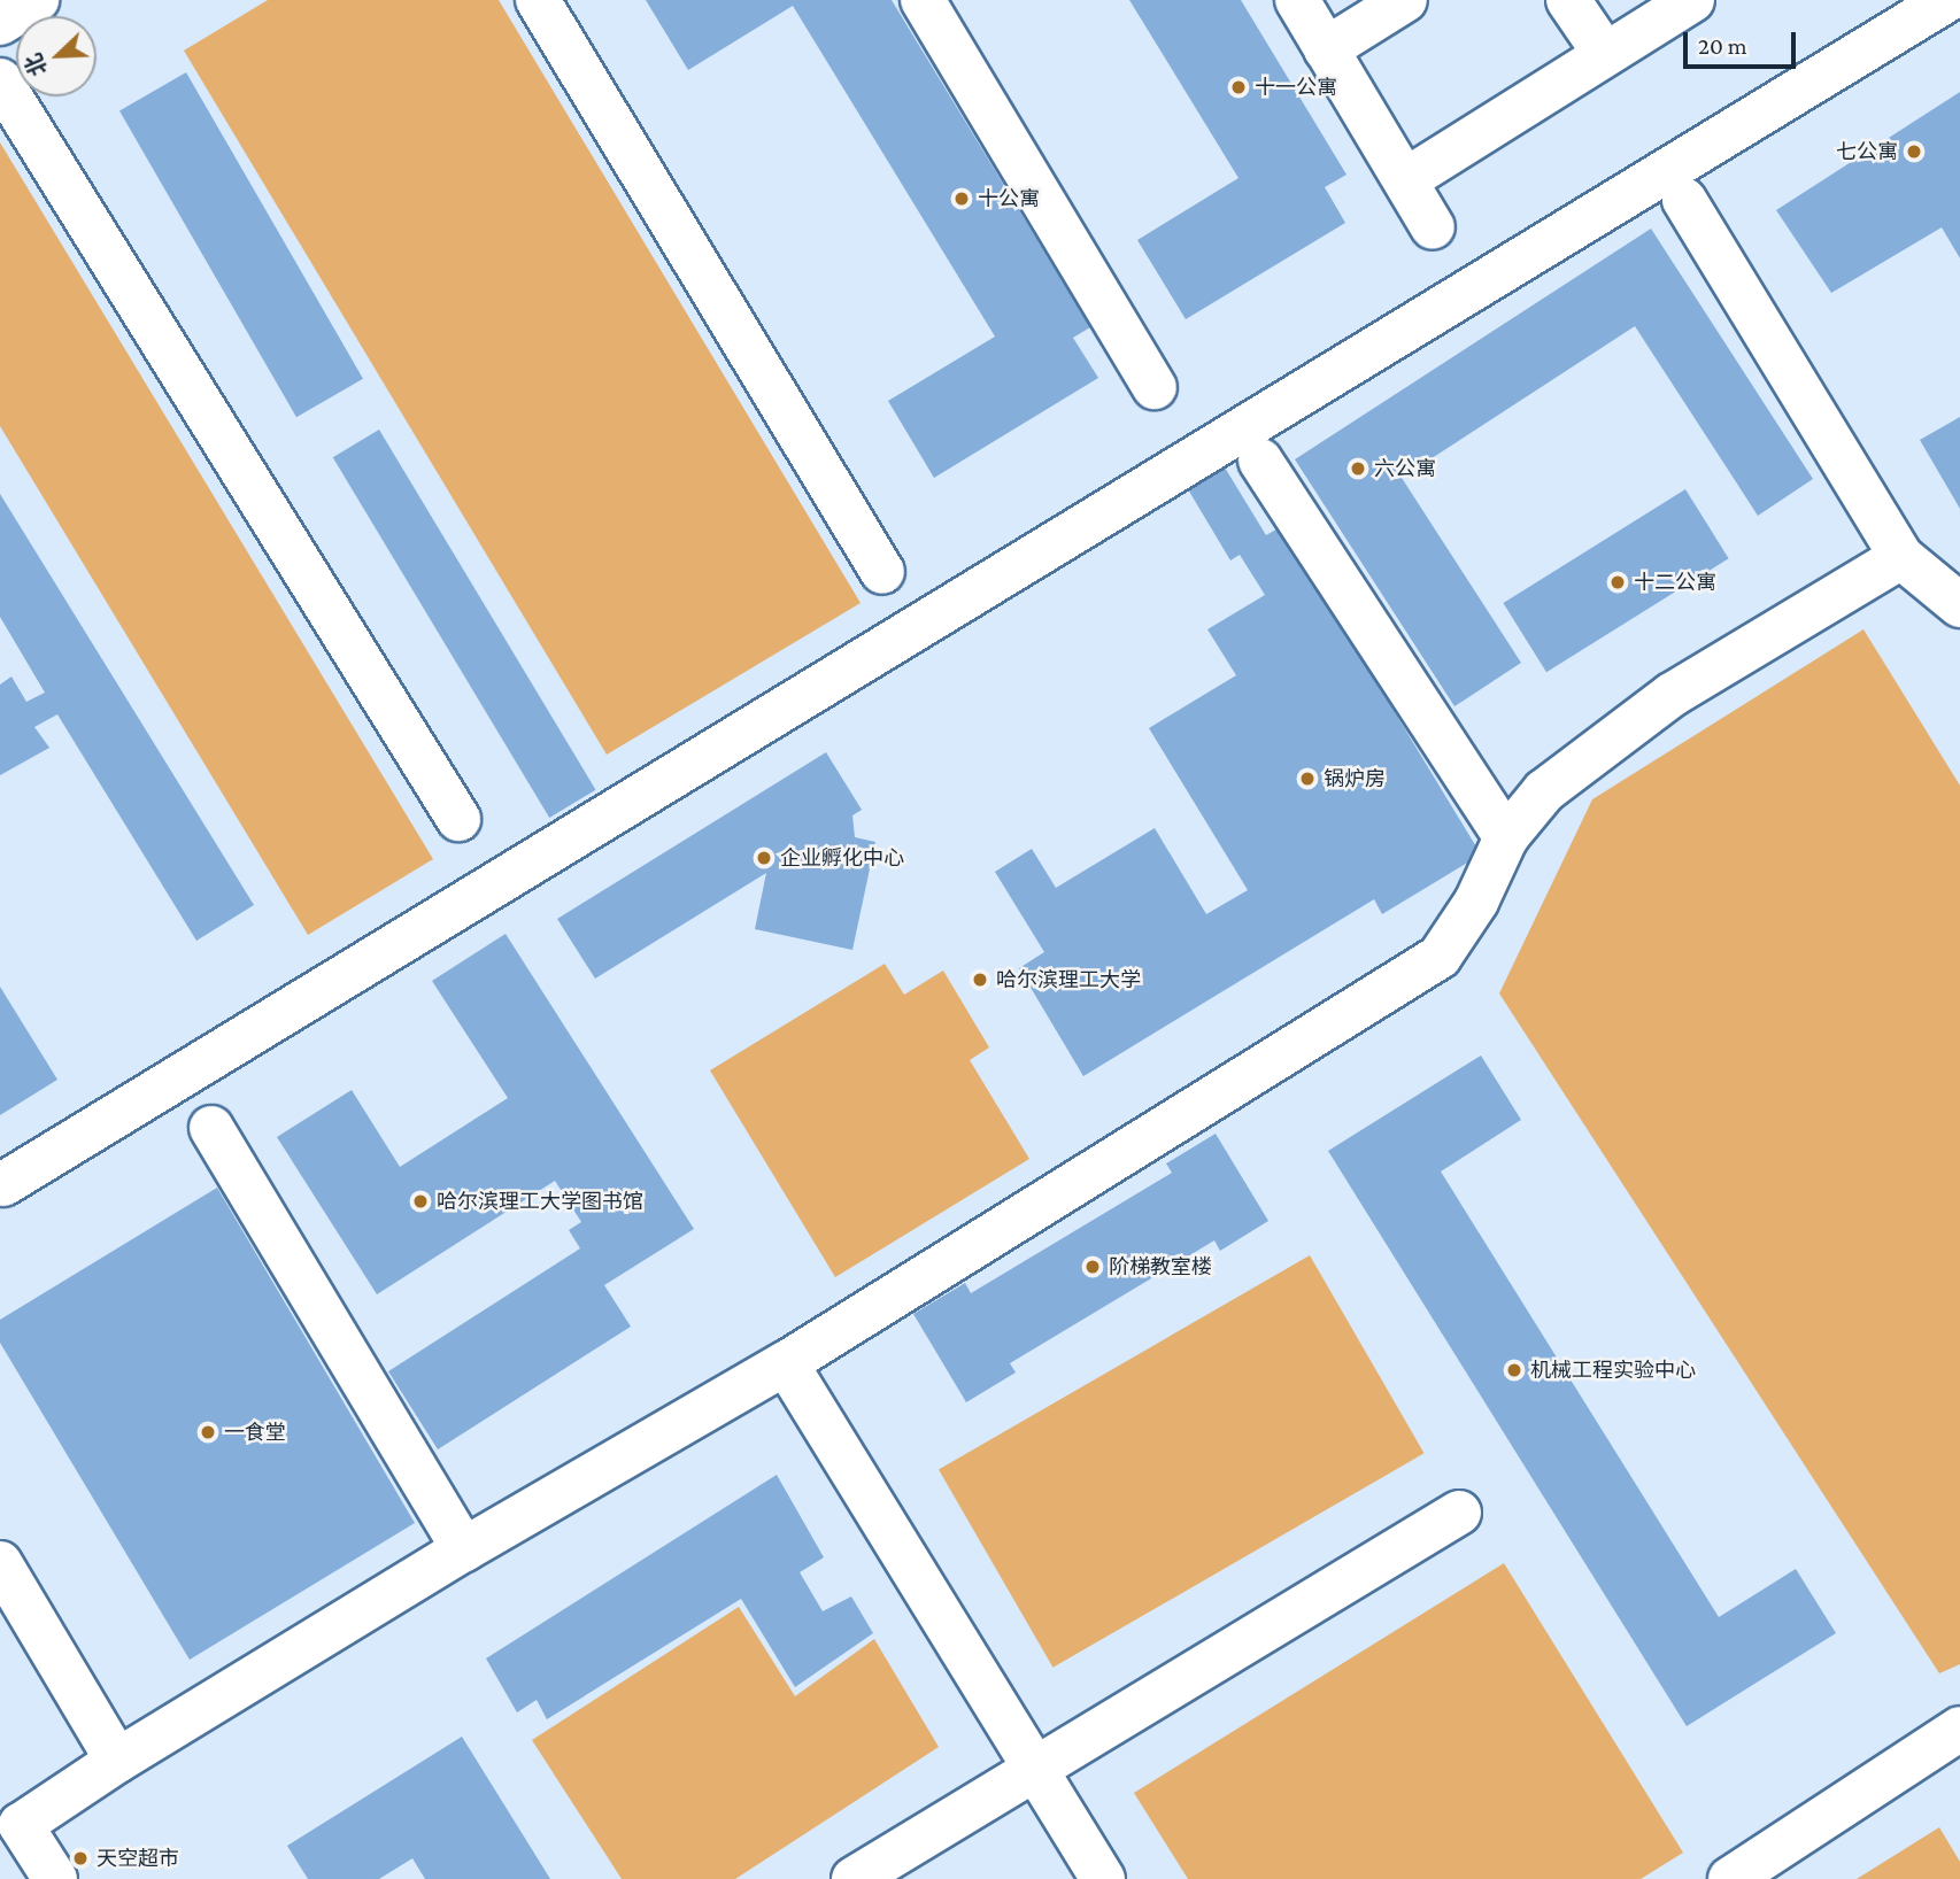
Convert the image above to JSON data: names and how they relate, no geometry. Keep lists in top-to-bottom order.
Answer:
{
  "places": [
    "十一公寓",
    "七公寓",
    "十公寓",
    "六公寓",
    "十二公寓",
    "锅炉房",
    "企业孵化中心",
    "哈尔滨理工大学",
    "哈尔滨理工大学图书馆",
    "阶梯教室楼",
    "机械工程实验中心",
    "一食堂",
    "天空超市"
  ],
  "scale_bar": "20 m",
  "north": "bottom left"
}
